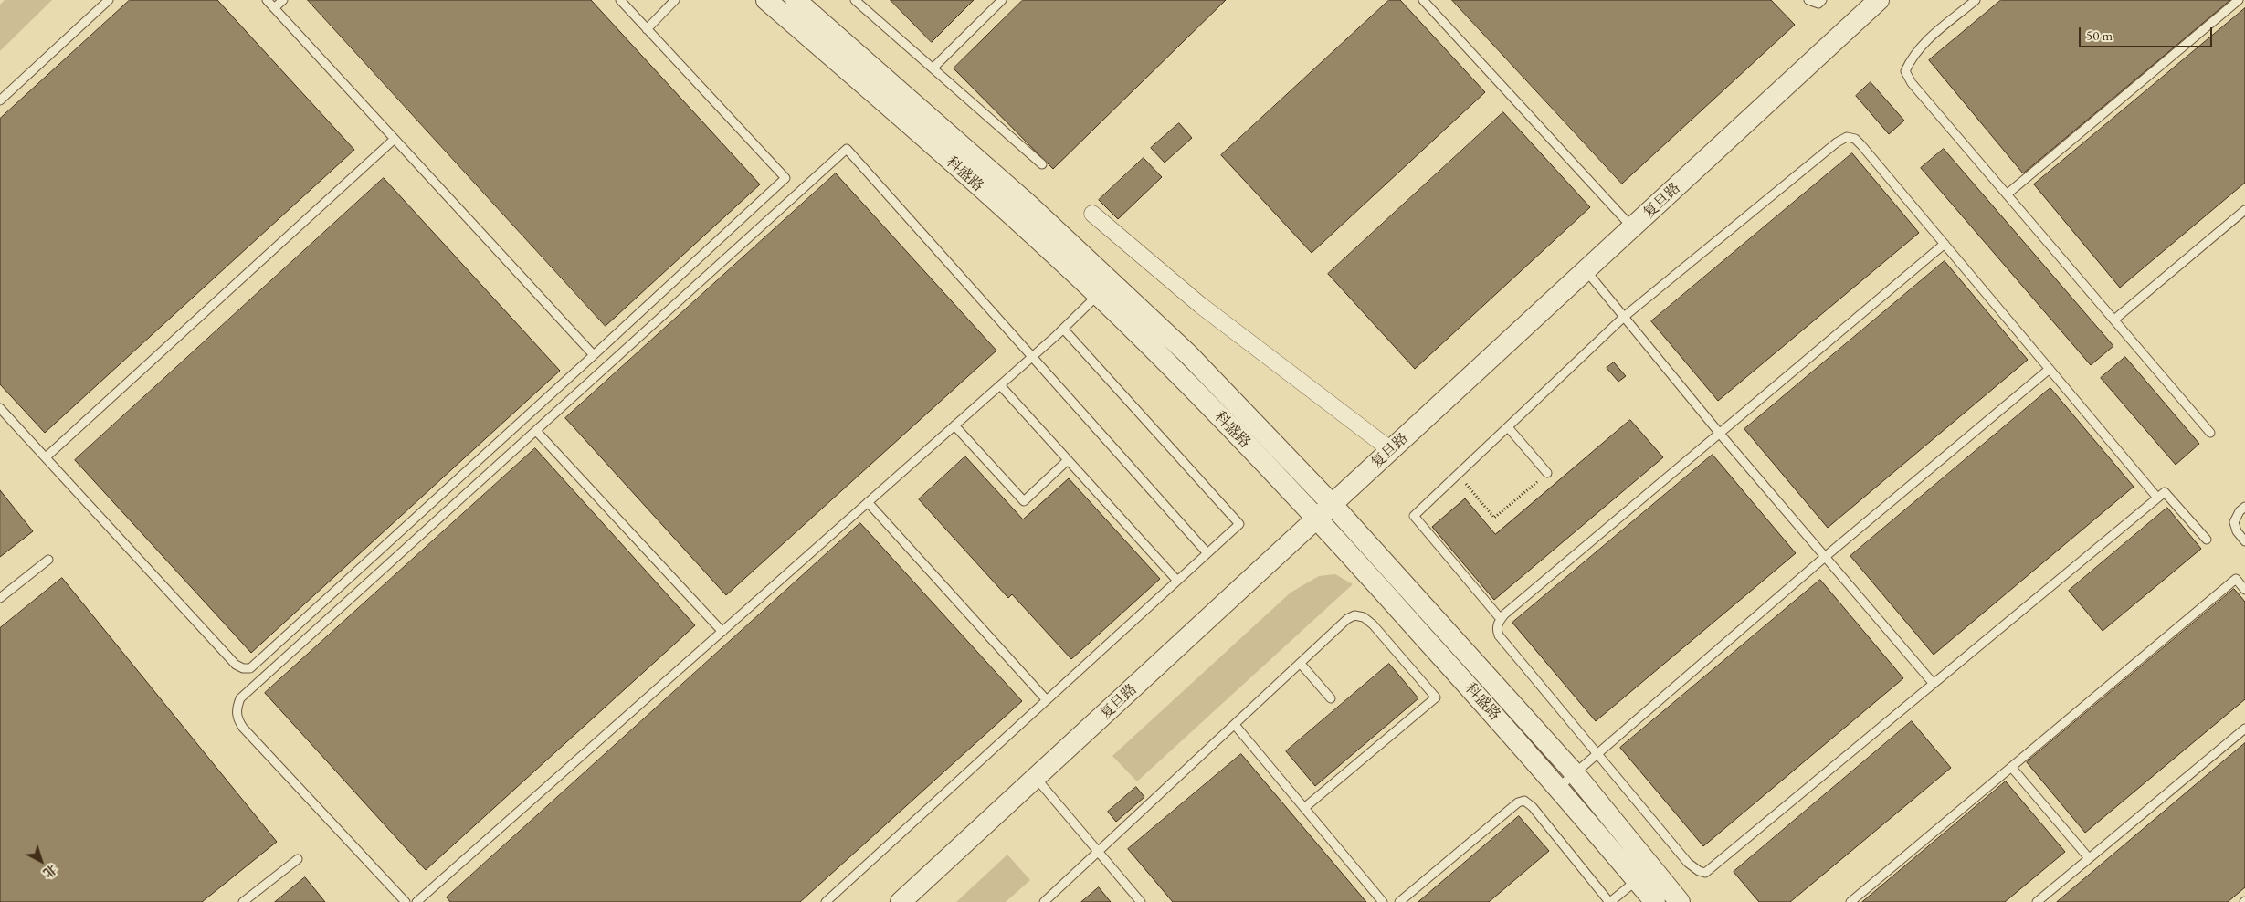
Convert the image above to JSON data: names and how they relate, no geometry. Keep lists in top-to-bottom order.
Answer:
{
  "streets": {
    "street": ["科盛路", "复旦路"]
  },
  "crossings": [
    ["科盛路", "复旦路"]
  ],
  "scale_bar": "50 m",
  "north": "bottom right"
}
